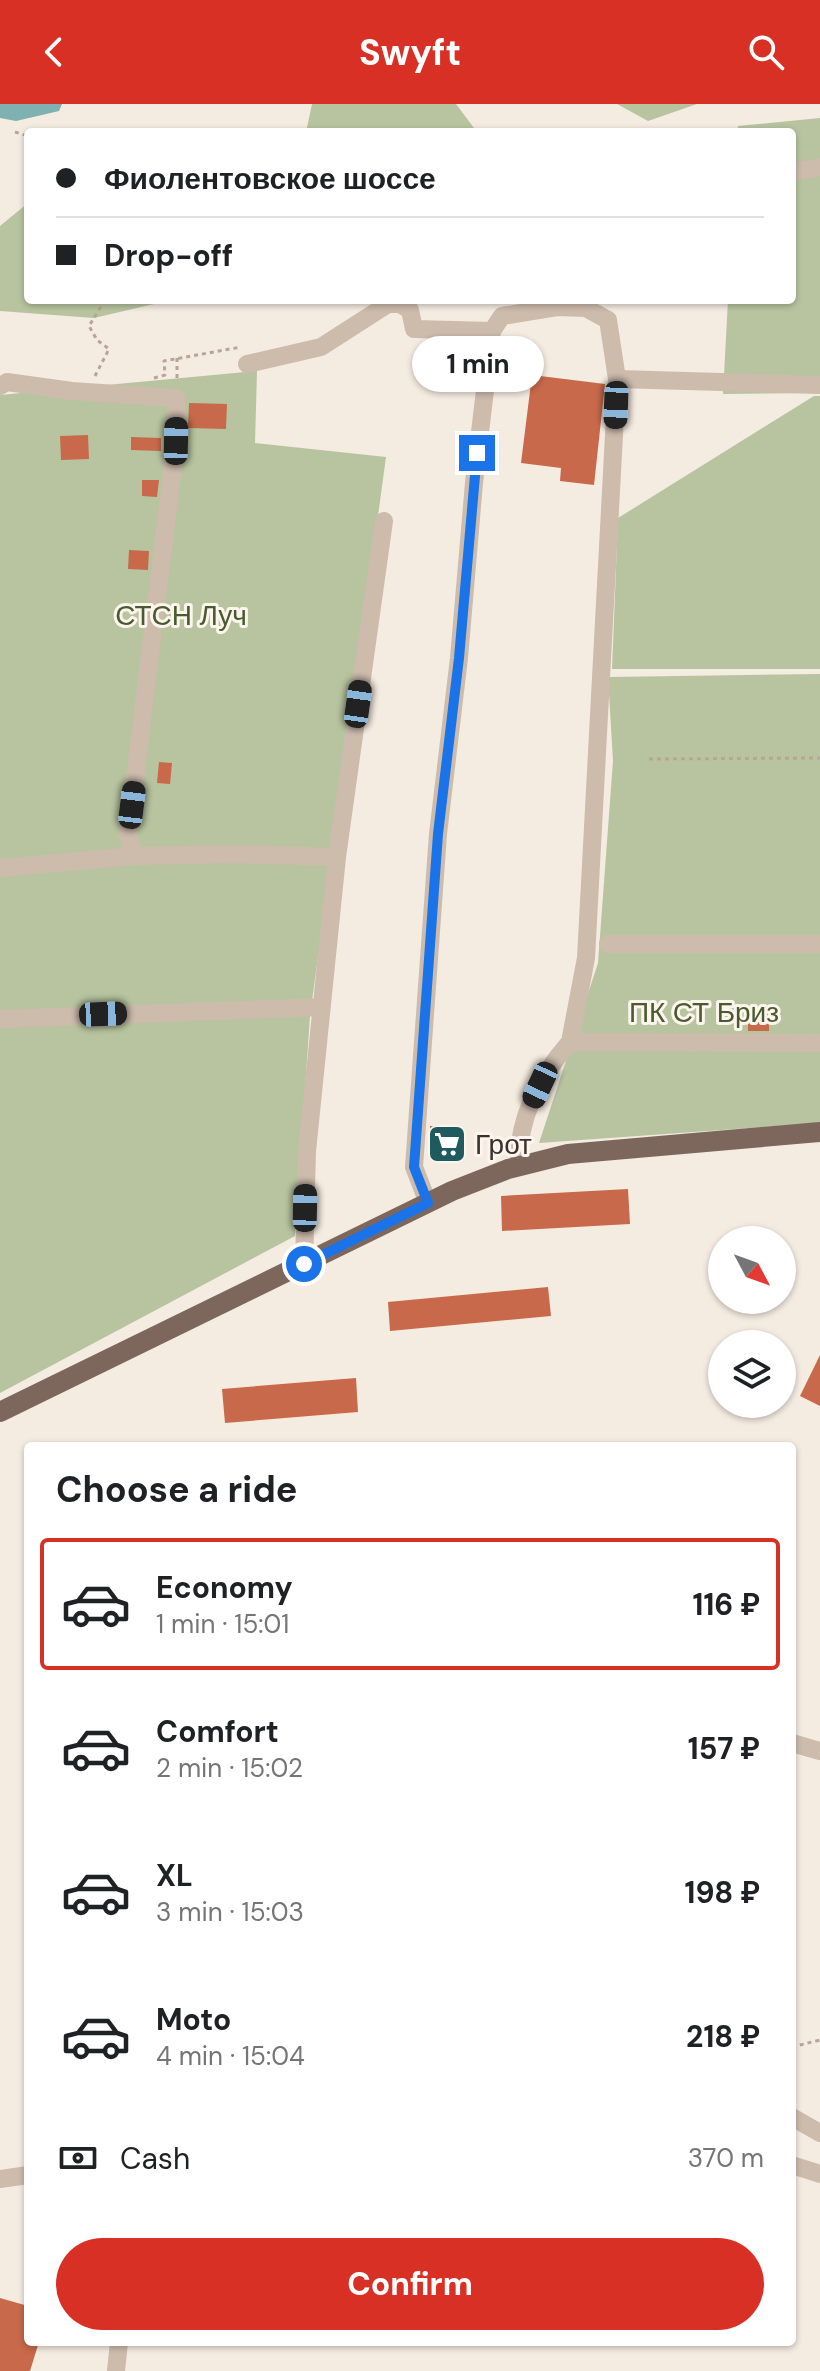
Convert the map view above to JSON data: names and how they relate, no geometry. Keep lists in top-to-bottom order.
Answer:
{
  "parks": ["СТСН Луч", "ПК СТ Бриз"],
  "places": {
    "supermarket": ["Грот"]
  },
  "north": "bottom right",
  "page": {
    "header": "Swyft",
    "banner": ["Фиолентовское шоссе", "Drop-off"],
    "bubble": "1 min",
    "heading": "Choose a ride",
    "list": [
      {
        "name": "Economy",
        "note": "1 min · 15:01",
        "value": "116 ₽"
      },
      {
        "name": "Comfort",
        "note": "2 min · 15:02",
        "value": "157 ₽"
      },
      {
        "name": "XL",
        "note": "3 min · 15:03",
        "value": "198 ₽"
      },
      {
        "name": "Moto",
        "note": "4 min · 15:04",
        "value": "218 ₽"
      }
    ],
    "pay": ["Cash", "370 m"],
    "buttons": "Confirm"
  }
}
